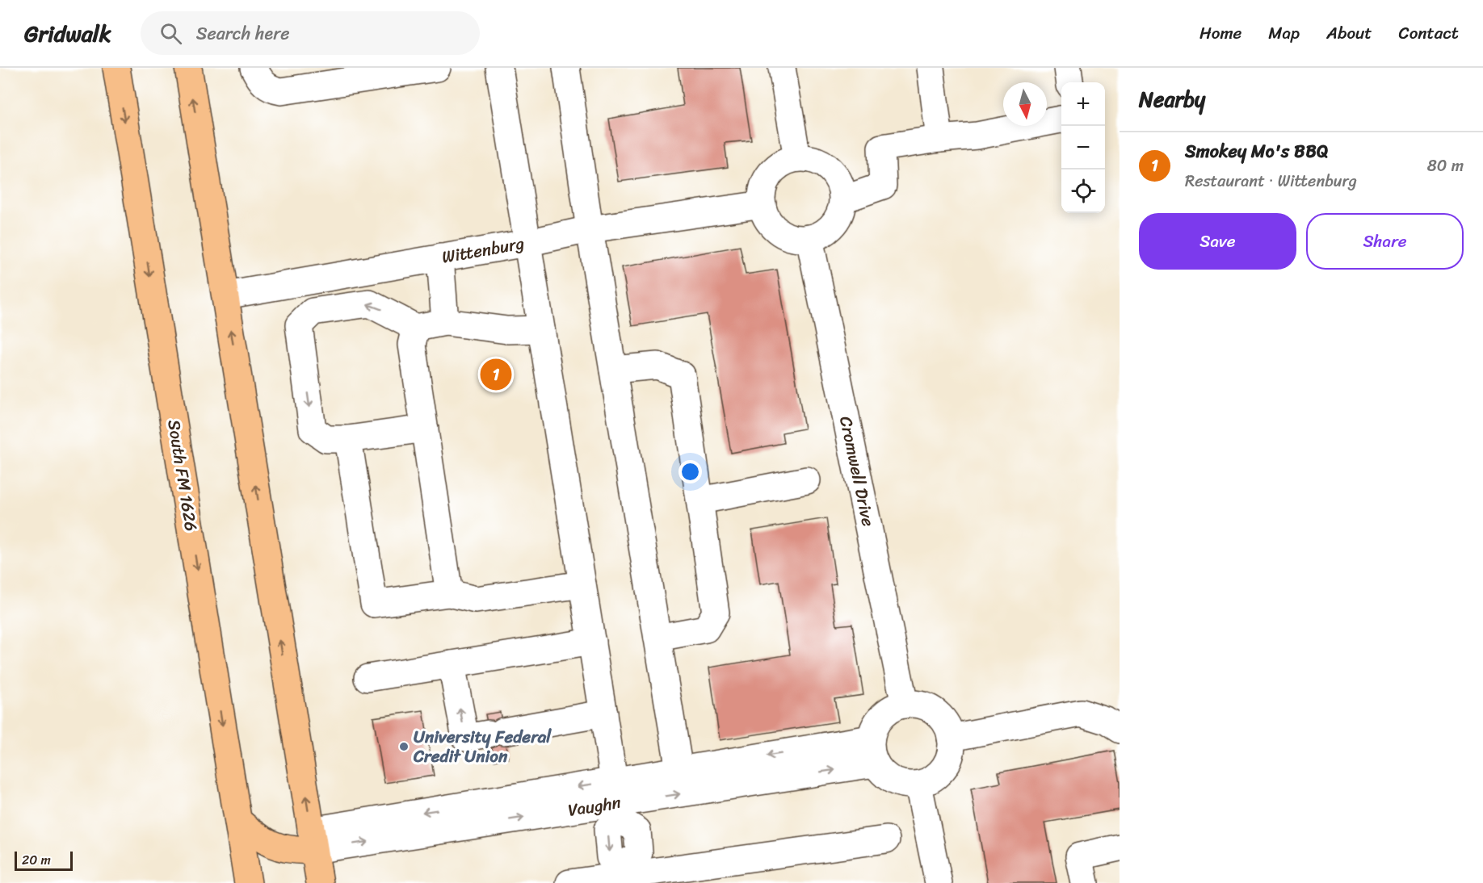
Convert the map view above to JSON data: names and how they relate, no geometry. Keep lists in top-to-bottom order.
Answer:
{
  "streets": {
    "main road": ["South FM 1626"],
    "street": ["Wittenburg", "Cromwell Drive", "Vaughn"]
  },
  "crossings": [
    ["Wittenburg", "Cromwell Drive"],
    ["Cromwell Drive", "Vaughn"]
  ],
  "places": ["University Federal Credit Union"],
  "scale_bar": "20 m",
  "north": "bottom",
  "page": {
    "header": "Gridwalk",
    "search": "Search here",
    "nav": [
      "Home",
      "Map",
      "About",
      "Contact"
    ],
    "heading": "Nearby",
    "map_buttons": ["+", "−"],
    "list": [
      {
        "mark": "1",
        "name": "Smokey Mo's BBQ",
        "note": "Restaurant · Wittenburg",
        "value": "80 m"
      }
    ],
    "buttons": ["Save", "Share"],
    "pins": "1",
    "scale": "20 m"
  }
}
